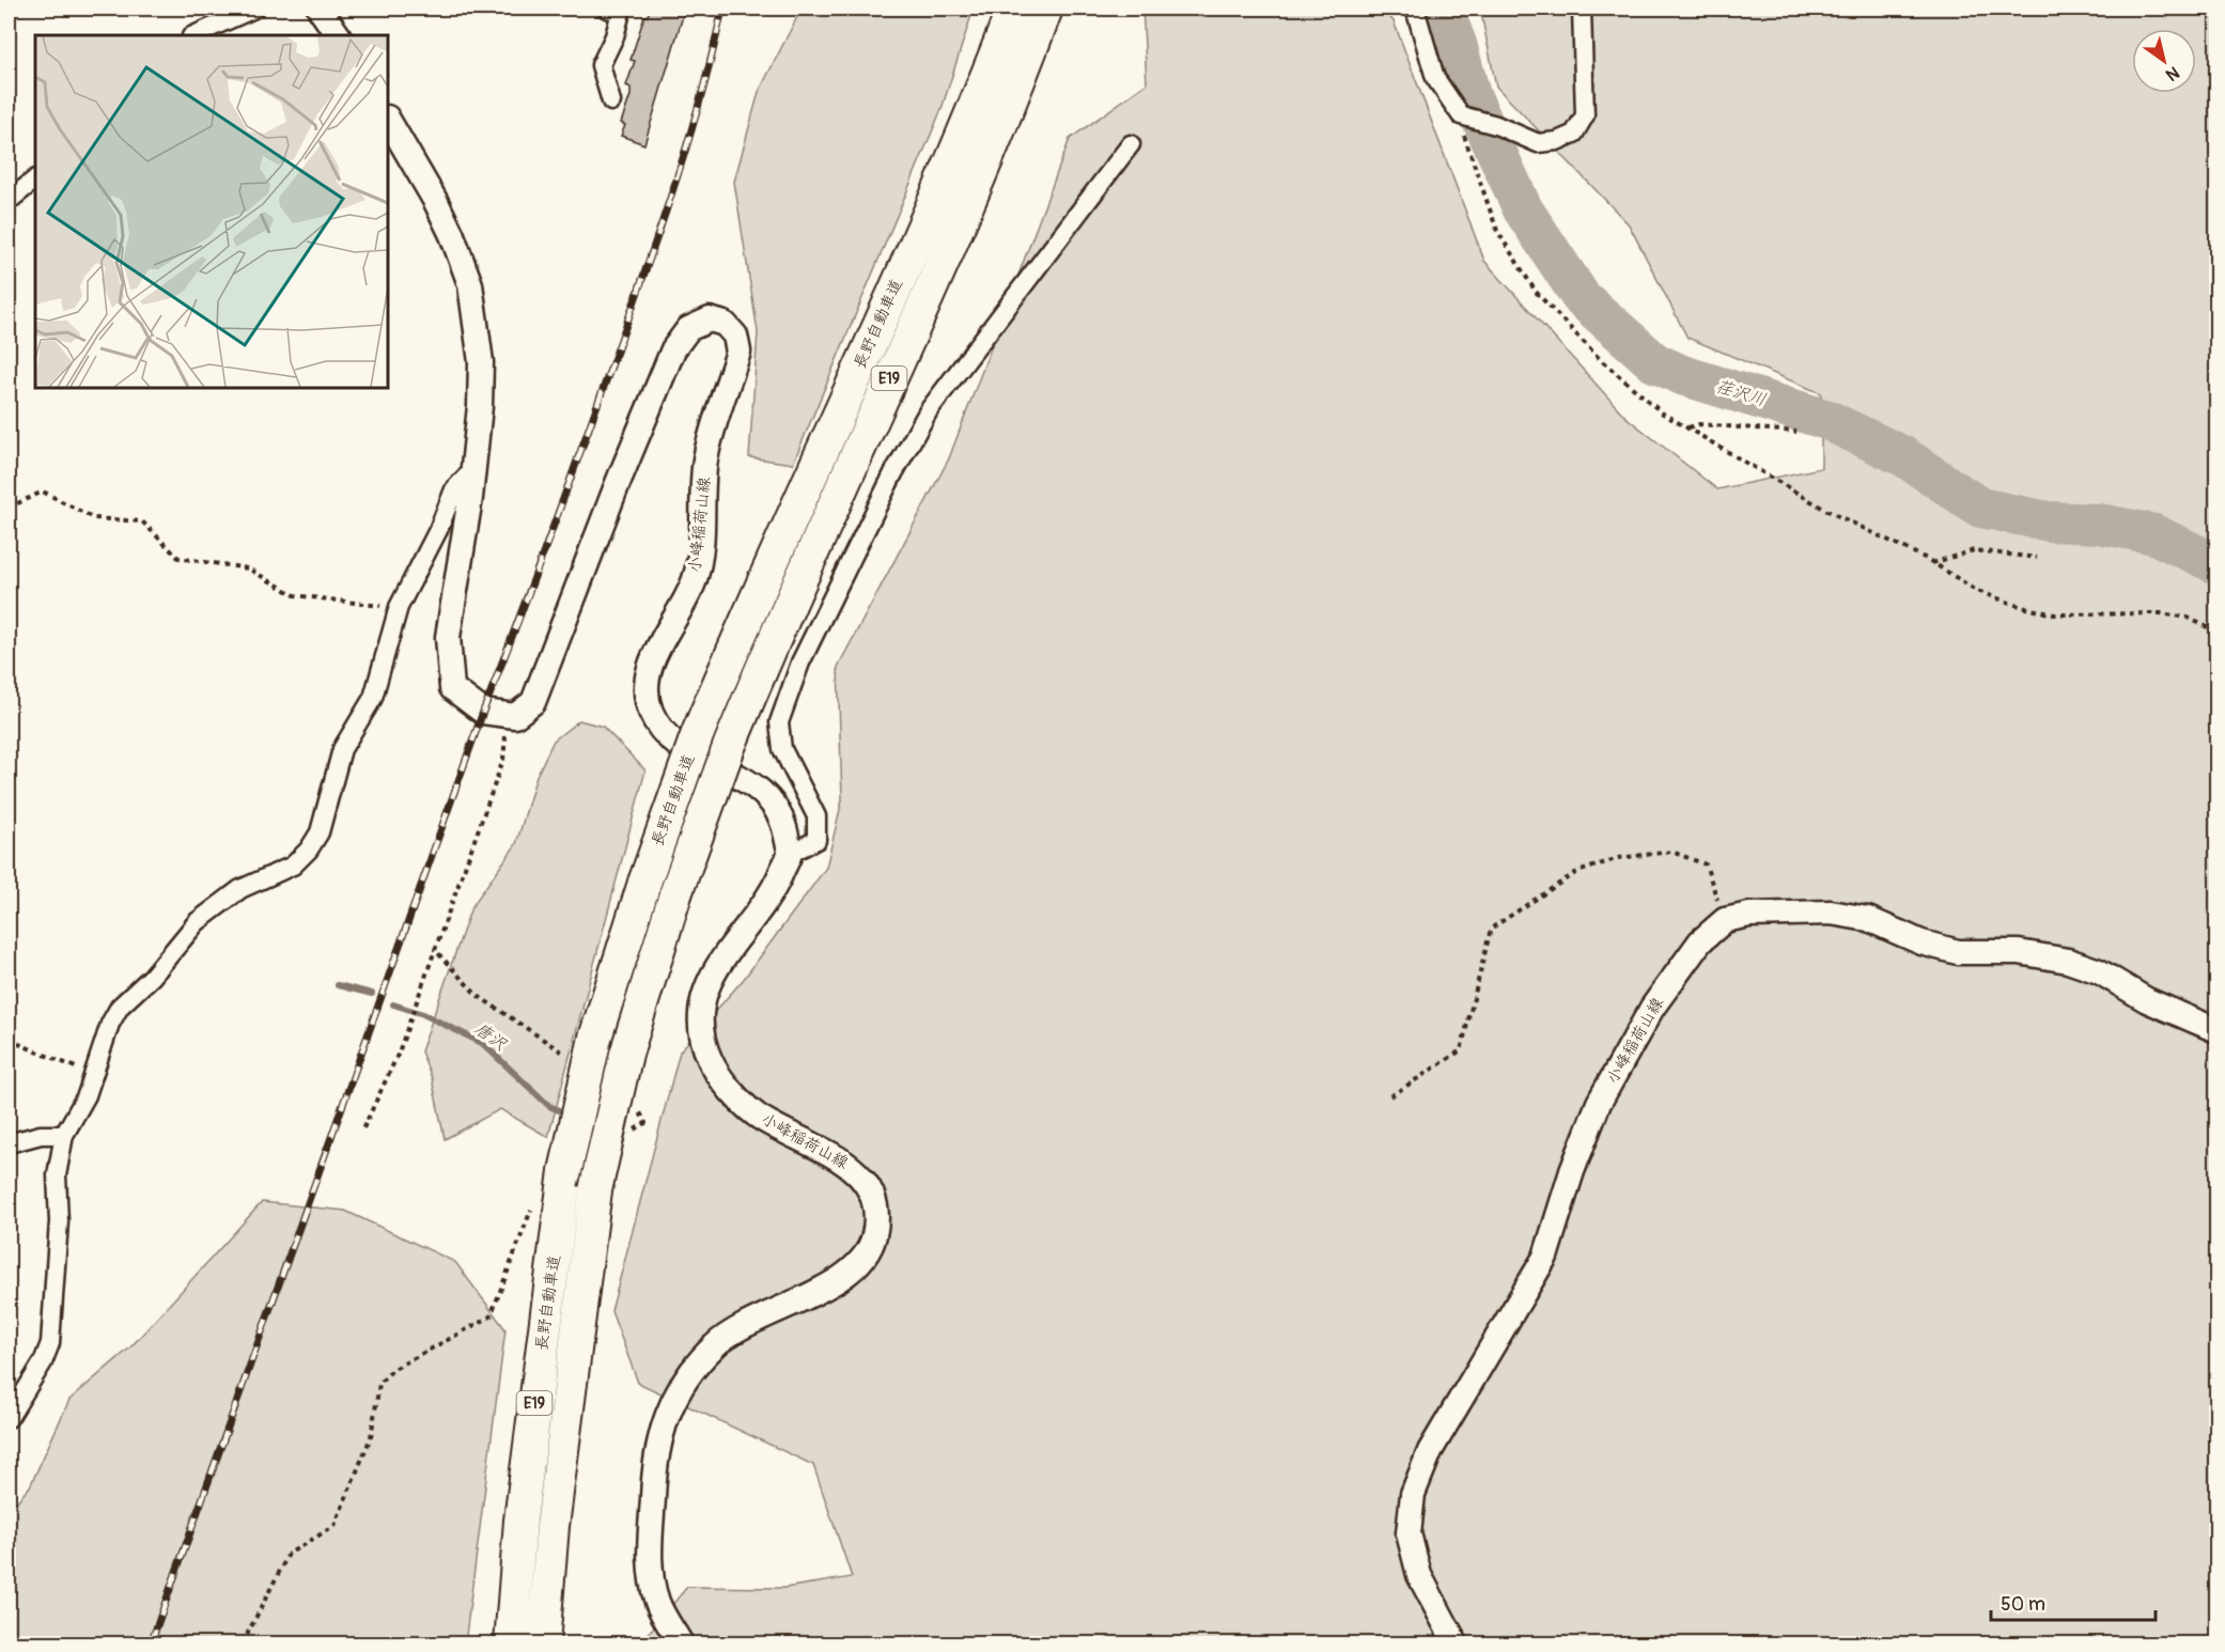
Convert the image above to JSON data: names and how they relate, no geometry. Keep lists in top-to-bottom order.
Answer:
{
  "streets": {
    "highway": ["長野自動車道", "E19"],
    "main road": ["小峰稲荷山線"]
  },
  "water": ["荏沢川", "唐沢"],
  "scale_bar": "50 m",
  "north": "bottom right"
}
